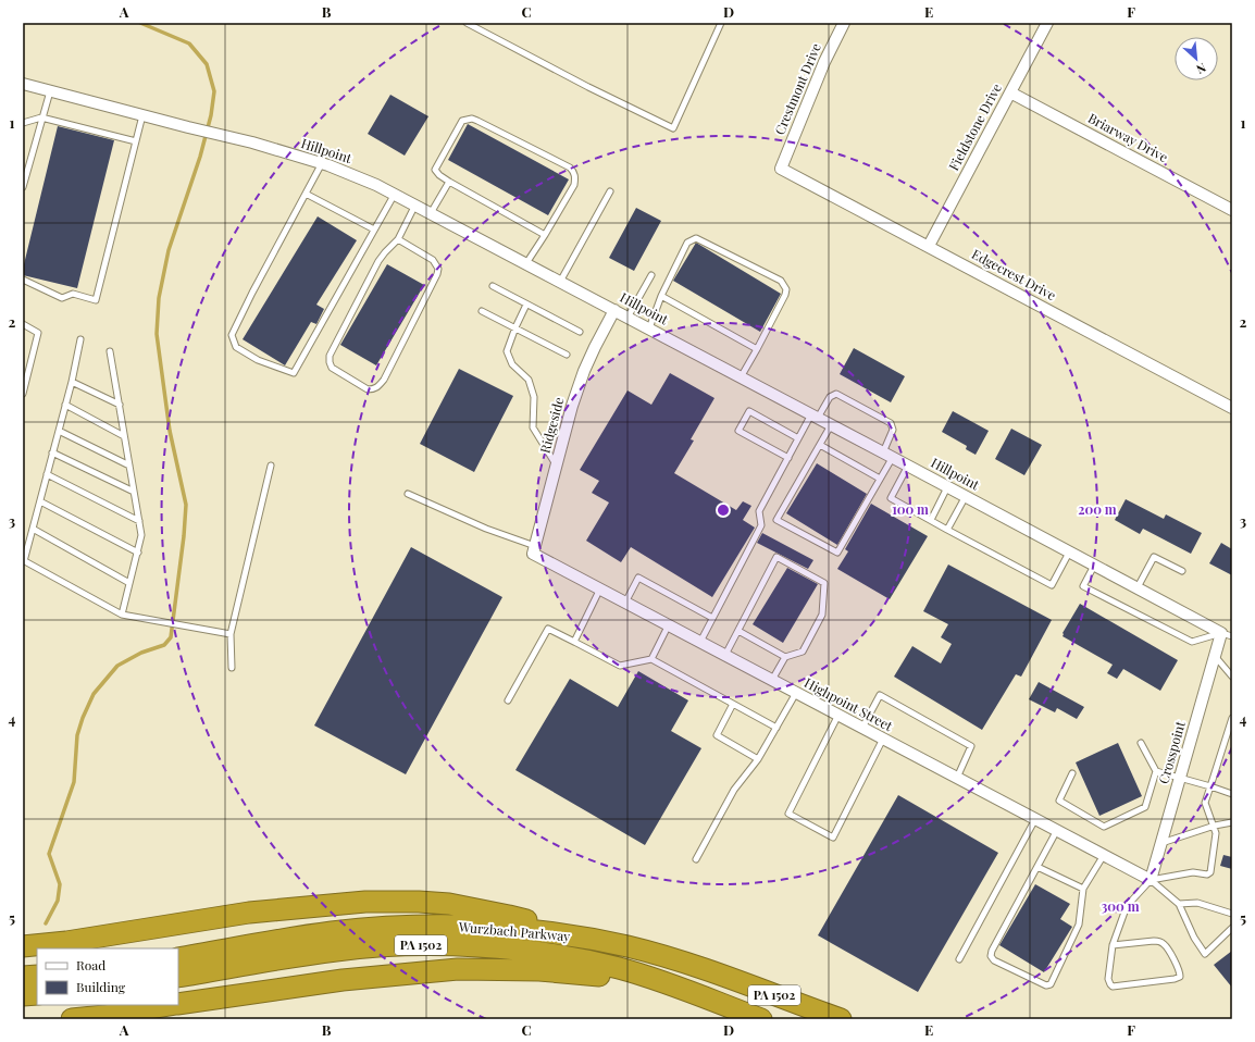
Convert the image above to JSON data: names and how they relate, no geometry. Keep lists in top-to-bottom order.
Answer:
{
  "streets": {
    "highway": ["Wurzbach Parkway", "PA 1502"],
    "street": [
      "Crestmont Drive",
      "Fieldstone Drive",
      "Briarway Drive",
      "Hillpoint",
      "Edgecrest Drive",
      "Ridgeside",
      "Highpoint Street",
      "Crosspoint"
    ]
  },
  "crossings": [
    ["Crestmont Drive", "Edgecrest Drive"],
    ["Fieldstone Drive", "Briarway Drive"],
    ["Fieldstone Drive", "Edgecrest Drive"],
    ["Hillpoint", "Ridgeside"],
    ["Hillpoint", "Crosspoint"],
    ["Ridgeside", "Highpoint Street"],
    ["Highpoint Street", "Crosspoint"]
  ],
  "legend": ["Road", "Building"],
  "north": "bottom right",
  "grid": {
    "columns": [
      "A",
      "B",
      "C",
      "D",
      "E",
      "F"
    ],
    "rows": [
      "1",
      "2",
      "3",
      "4",
      "5"
    ]
  },
  "rings": ["100 m", "200 m", "300 m"]
}
